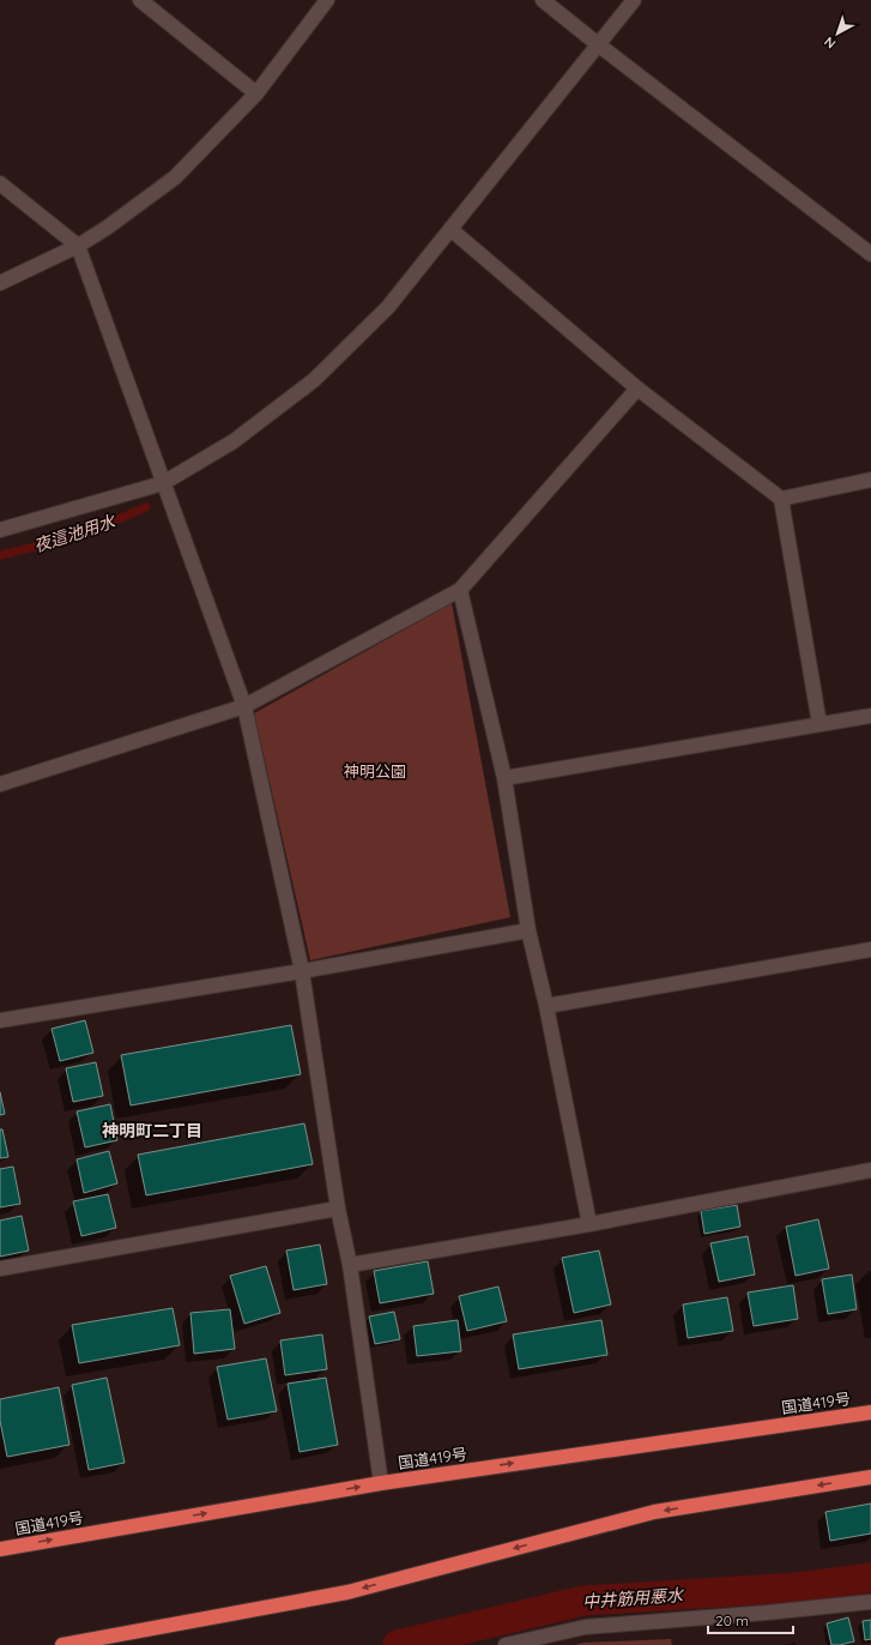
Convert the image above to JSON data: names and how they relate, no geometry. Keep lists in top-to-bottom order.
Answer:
{
  "streets": {
    "highway": ["国道419号"]
  },
  "districts": ["神明町二丁目"],
  "water": ["夜這池用水", "中井筋用悪水"],
  "parks": ["神明公園"],
  "scale_bar": "20 m",
  "north": "bottom left"
}
